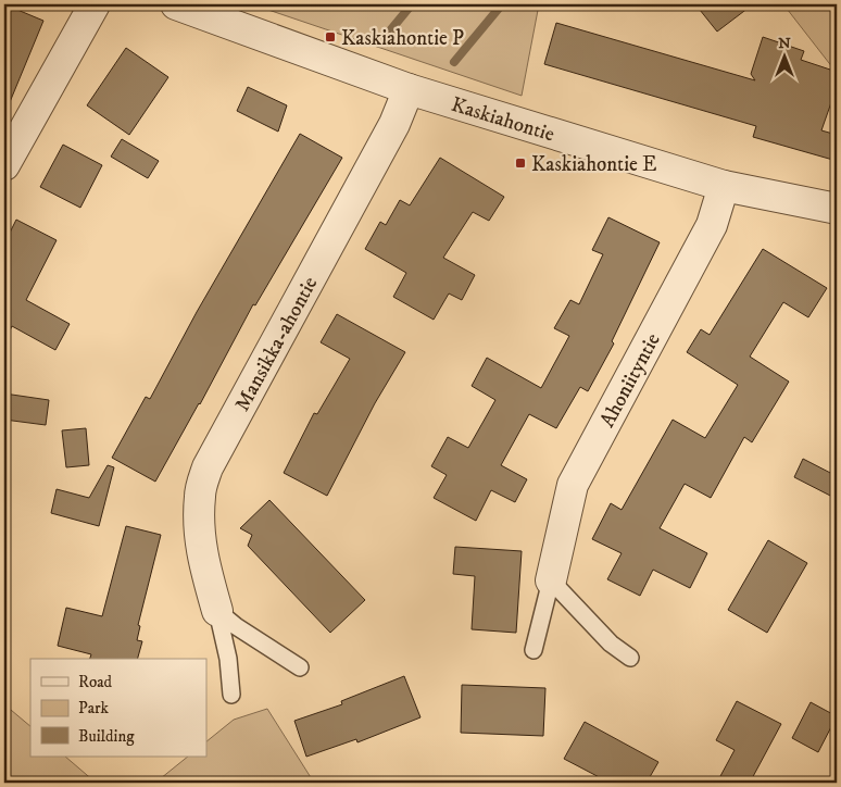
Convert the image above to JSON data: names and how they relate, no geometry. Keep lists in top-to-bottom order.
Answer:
{
  "streets": {
    "street": ["Kaskiahontie", "Mansikka-ahontie", "Ahoniityntie"]
  },
  "crossings": [
    ["Kaskiahontie", "Mansikka-ahontie"],
    ["Kaskiahontie", "Ahoniityntie"]
  ],
  "places": {
    "transit": ["Kaskiahontie P", "Kaskiahontie E"]
  },
  "legend": ["Road", "Park", "Building"],
  "north": "top"
}
